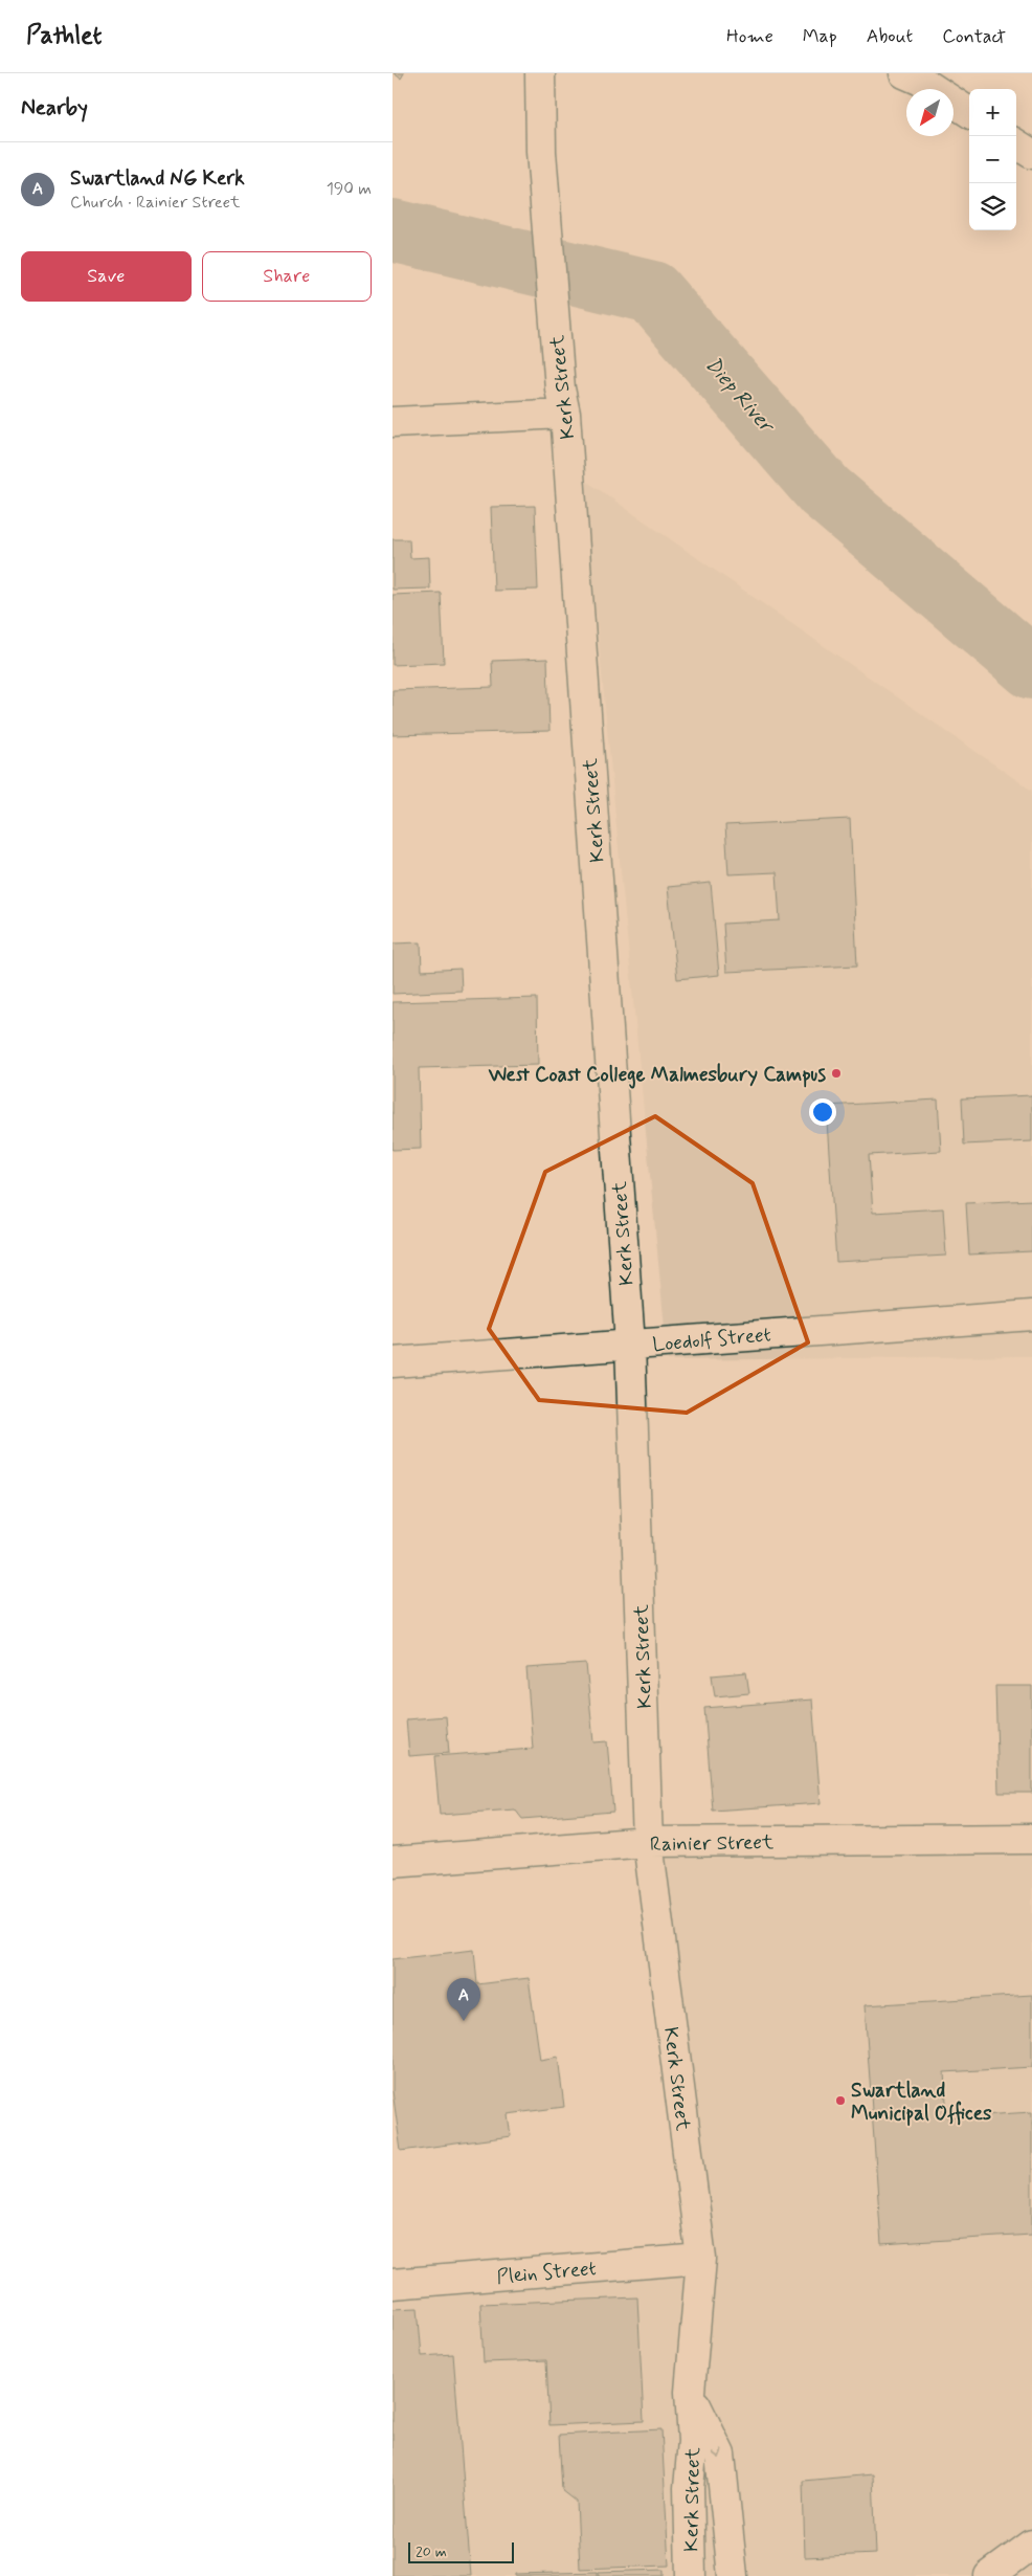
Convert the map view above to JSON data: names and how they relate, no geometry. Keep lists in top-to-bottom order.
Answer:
{
  "streets": {
    "street": [
      "Kerk Street",
      "Loedolf Street",
      "Rainier Street",
      "Plein Street"
    ]
  },
  "crossings": [
    ["Kerk Street", "Loedolf Street"],
    ["Kerk Street", "Rainier Street"],
    ["Kerk Street", "Plein Street"]
  ],
  "water": ["Diep River"],
  "places": ["West Coast College Malmesbury Campus", "Swartland Municipal Offices"],
  "scale_bar": "20 m",
  "north": "bottom left",
  "page": {
    "header": "Pathlet",
    "nav": [
      "Home",
      "Map",
      "About",
      "Contact"
    ],
    "heading": "Nearby",
    "map_buttons": ["+", "−"],
    "list": [
      {
        "mark": "A",
        "name": "Swartland NG Kerk",
        "note": "Church · Rainier Street",
        "value": "190 m"
      }
    ],
    "buttons": ["Save", "Share"],
    "pins": "A",
    "scale": "20 m"
  }
}
